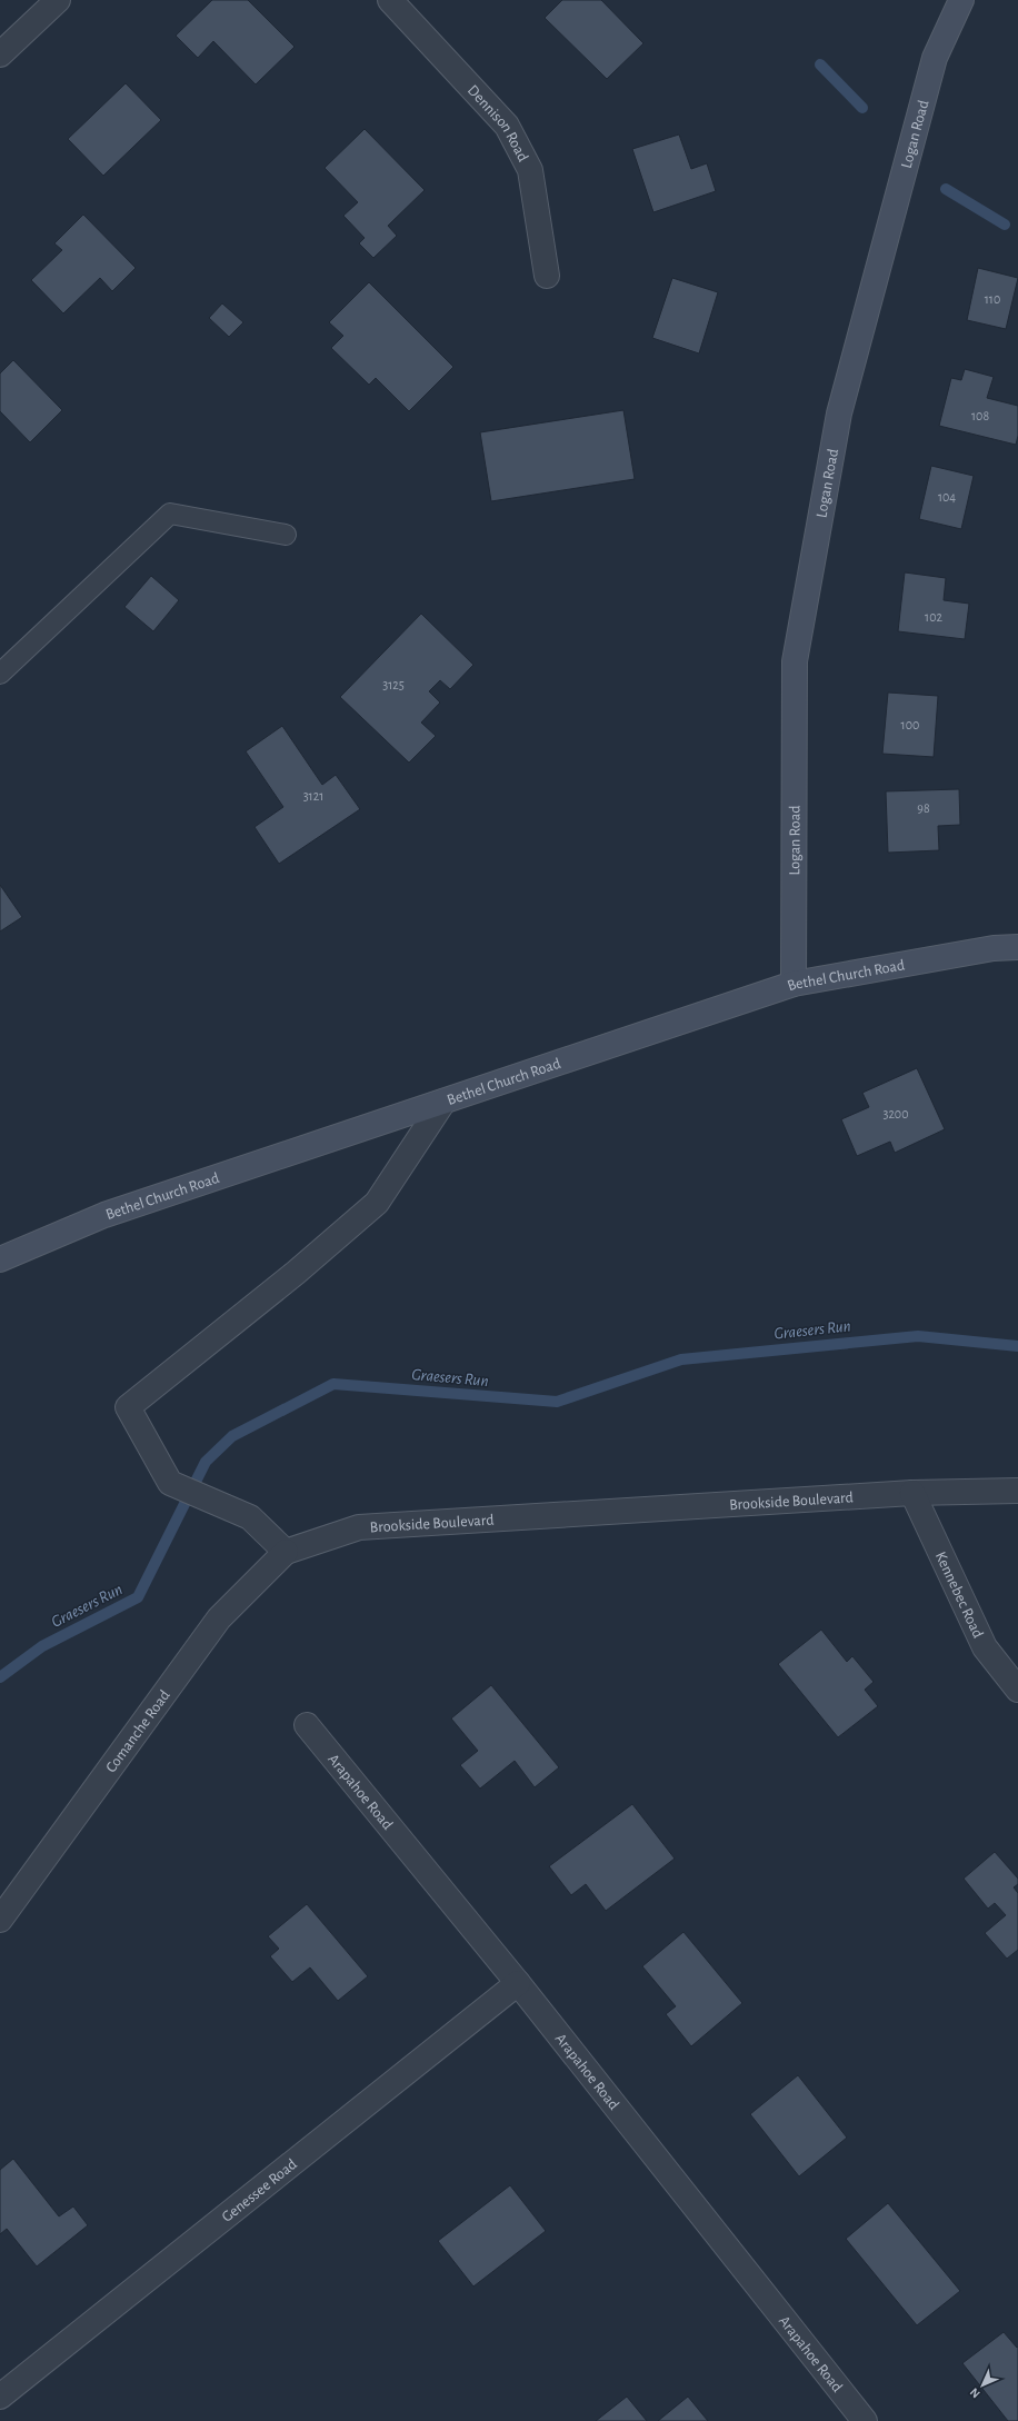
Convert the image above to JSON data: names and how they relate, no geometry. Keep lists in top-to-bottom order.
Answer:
{
  "streets": {
    "street": [
      "Dennison Road",
      "Logan Road",
      "Bethel Church Road",
      "Brookside Boulevard",
      "Kennebec Road",
      "Comanche Road",
      "Arapahoe Road",
      "Genessee Road"
    ]
  },
  "crossings": [
    ["Logan Road", "Bethel Church Road"],
    ["Brookside Boulevard", "Kennebec Road"],
    ["Brookside Boulevard", "Comanche Road"],
    ["Arapahoe Road", "Genessee Road"]
  ],
  "water": ["Graesers Run"],
  "house_numbers": [
    "110",
    "108",
    "104",
    "102",
    "3125",
    "100",
    "3121",
    "98",
    "3200"
  ],
  "north": "bottom left"
}
